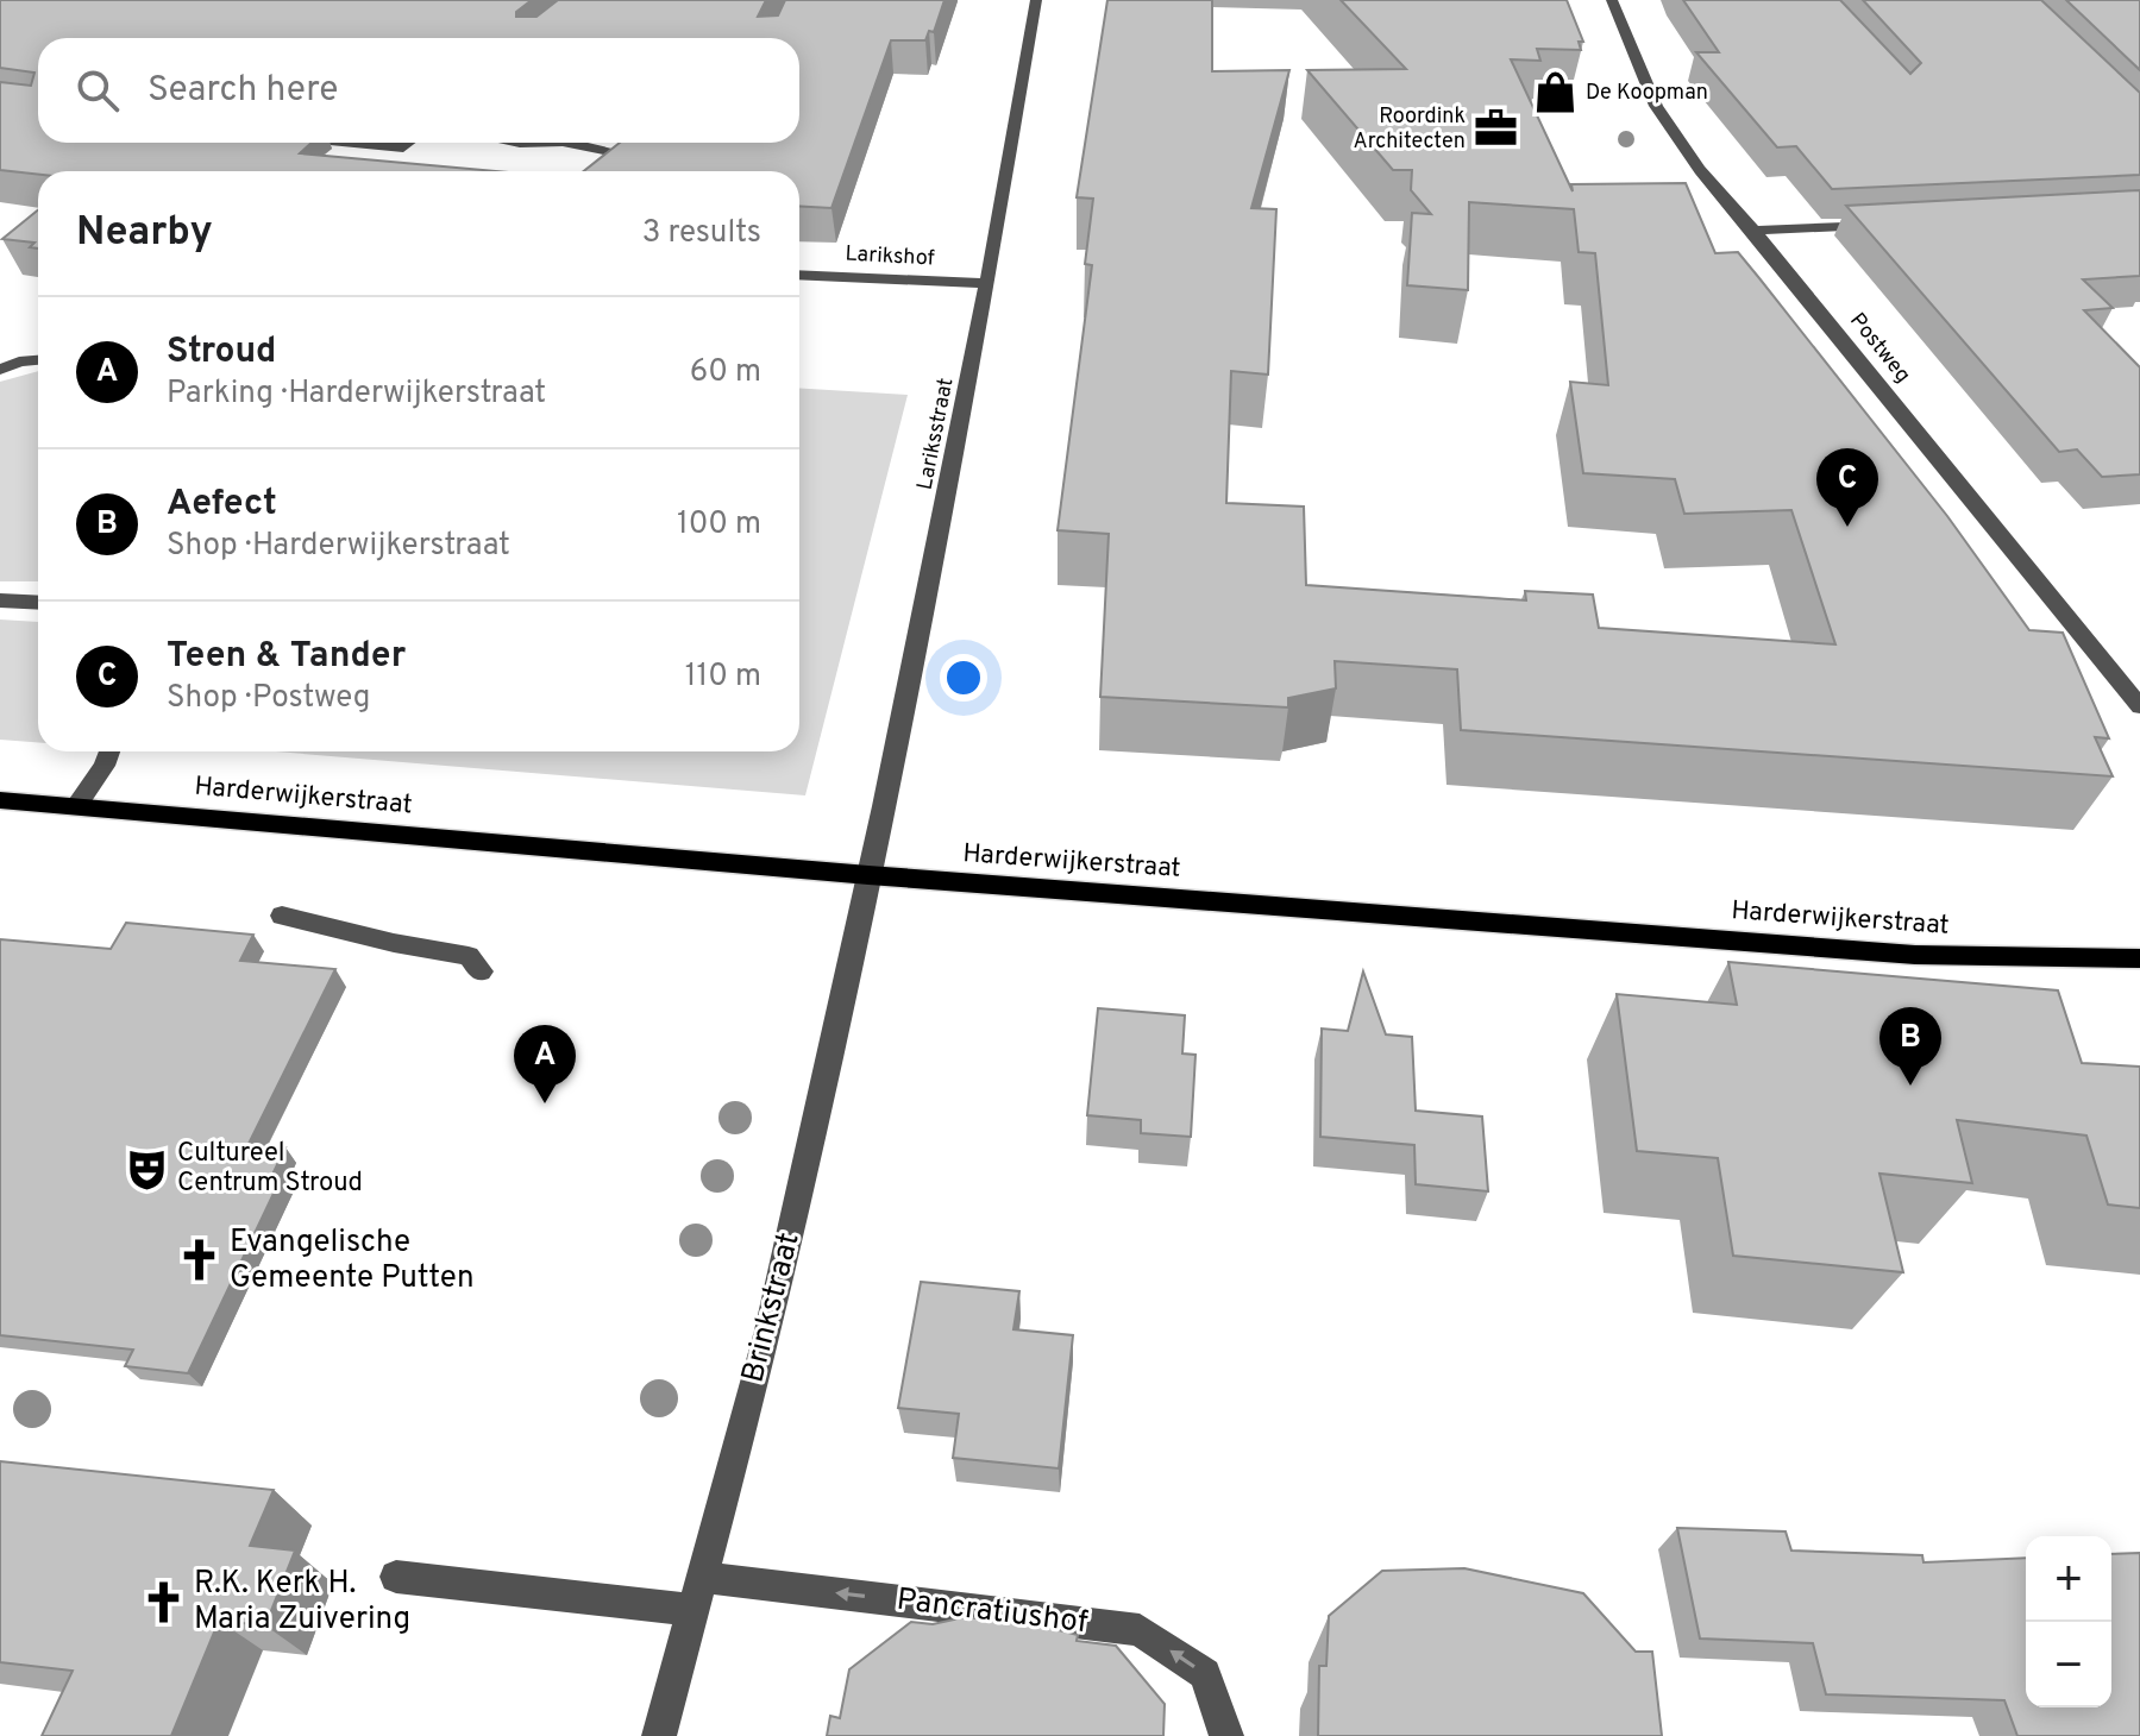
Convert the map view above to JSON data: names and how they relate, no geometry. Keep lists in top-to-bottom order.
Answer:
{
  "streets": {
    "main road": ["Harderwijkerstraat"],
    "street": [
      "Larikshof",
      "Postweg",
      "Lariksstraat",
      "Brinkstraat",
      "Pancratiushof"
    ]
  },
  "crossings": [
    ["Larikshof", "Lariksstraat"],
    ["Lariksstraat", "Harderwijkerstraat"],
    ["Lariksstraat", "Brinkstraat"],
    ["Harderwijkerstraat", "Brinkstraat"],
    ["Brinkstraat", "Pancratiushof"]
  ],
  "one_way": ["Pancratiushof"],
  "places": {
    "shop": ["De Koopman"],
    "office": ["Roordink Architecten"],
    "theatre": ["Cultureel Centrum Stroud"],
    "church": ["Evangelische Gemeente Putten", "R.K. Kerk H. Maria Zuivering"]
  },
  "page": {
    "search": "Search here",
    "heading": ["Nearby", "3 results"],
    "list": [
      {
        "mark": "A",
        "name": "Stroud",
        "note": "Parking · Harderwijkerstraat",
        "value": "60 m"
      },
      {
        "mark": "B",
        "name": "Aefect",
        "note": "Shop · Harderwijkerstraat",
        "value": "100 m"
      },
      {
        "mark": "C",
        "name": "Teen & Tander",
        "note": "Shop · Postweg",
        "value": "110 m"
      }
    ],
    "pins": ["C", "B", "A"],
    "map_buttons": ["+", "−"]
  }
}
